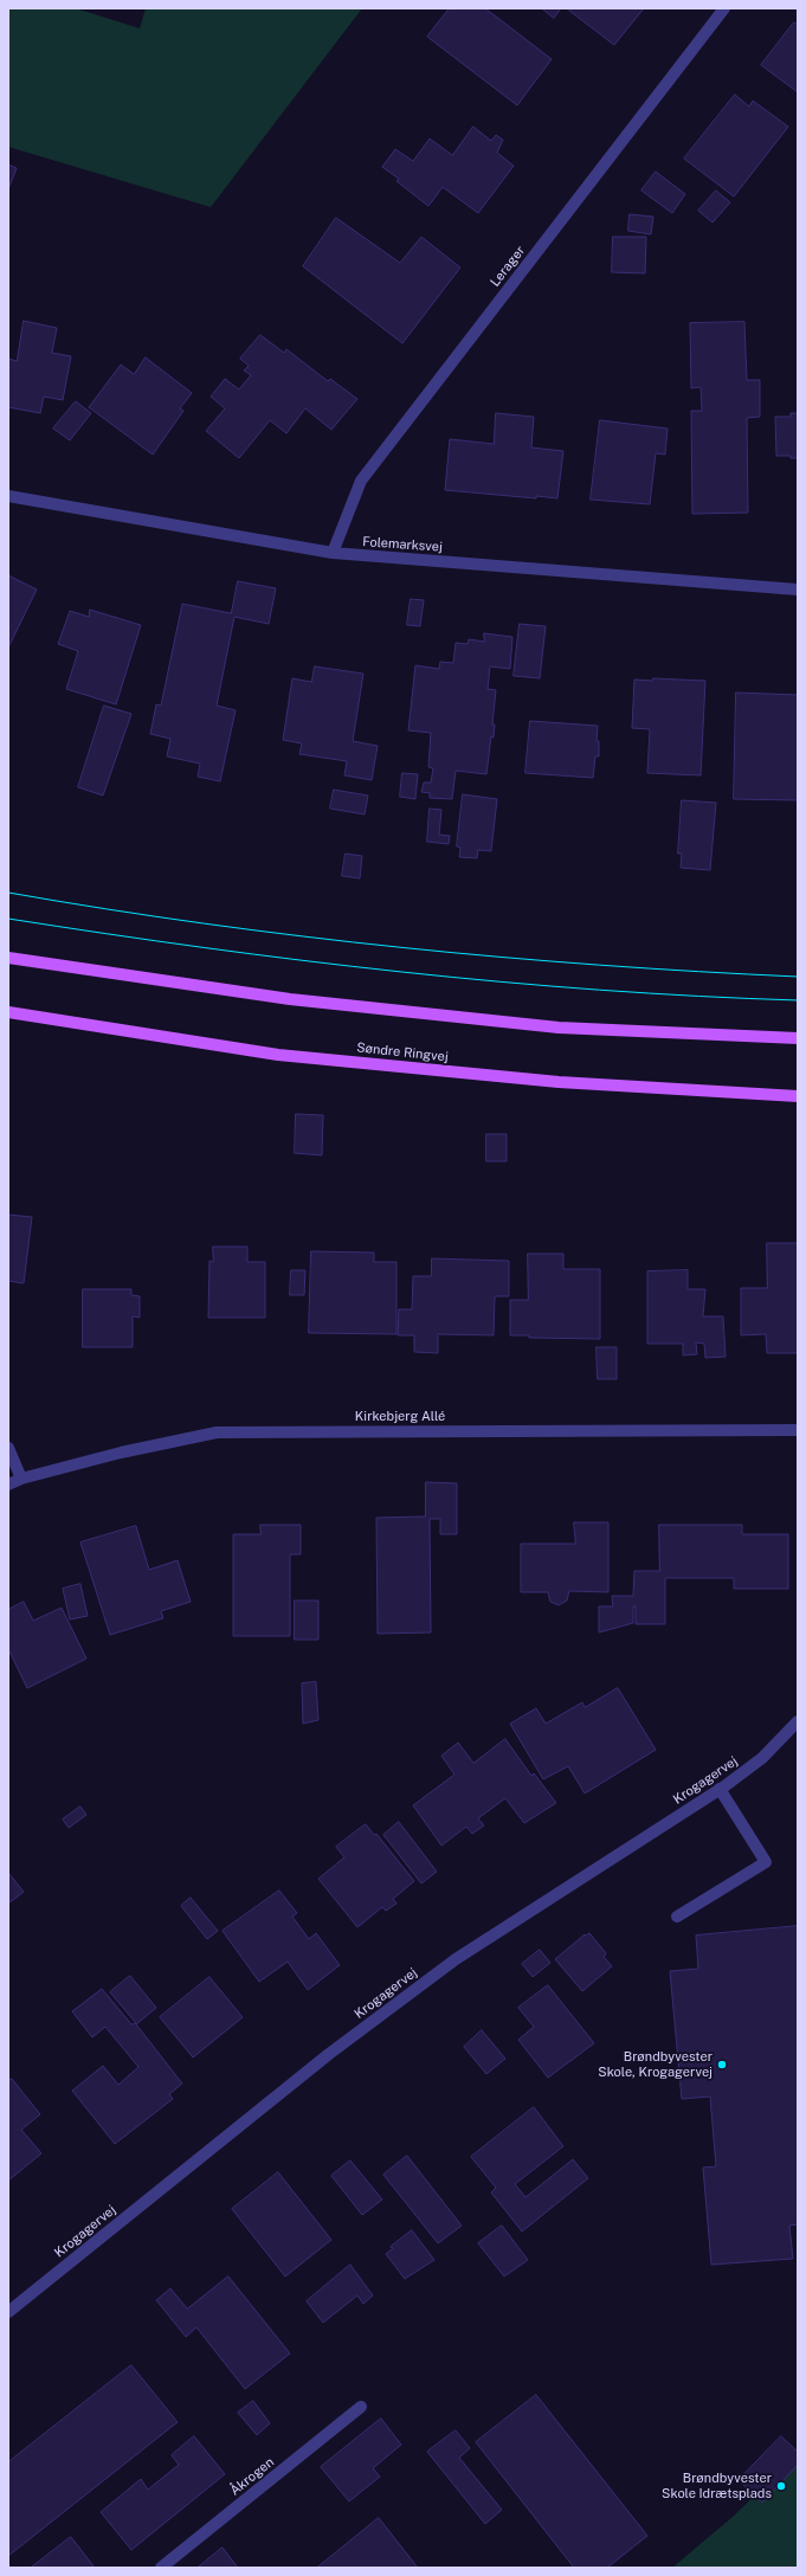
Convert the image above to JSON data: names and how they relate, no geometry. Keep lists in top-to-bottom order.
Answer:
{
  "streets": {
    "main road": ["Søndre Ringvej"],
    "street": [
      "Lerager",
      "Folemarksvej",
      "Kirkebjerg Allé",
      "Krogagervej",
      "Åkrogen"
    ]
  },
  "crossings": [
    ["Lerager", "Folemarksvej"]
  ],
  "places": ["Brøndbyvester Skole, Krogagervej", "Brøndbyvester Skole Idrætsplads"]
}
